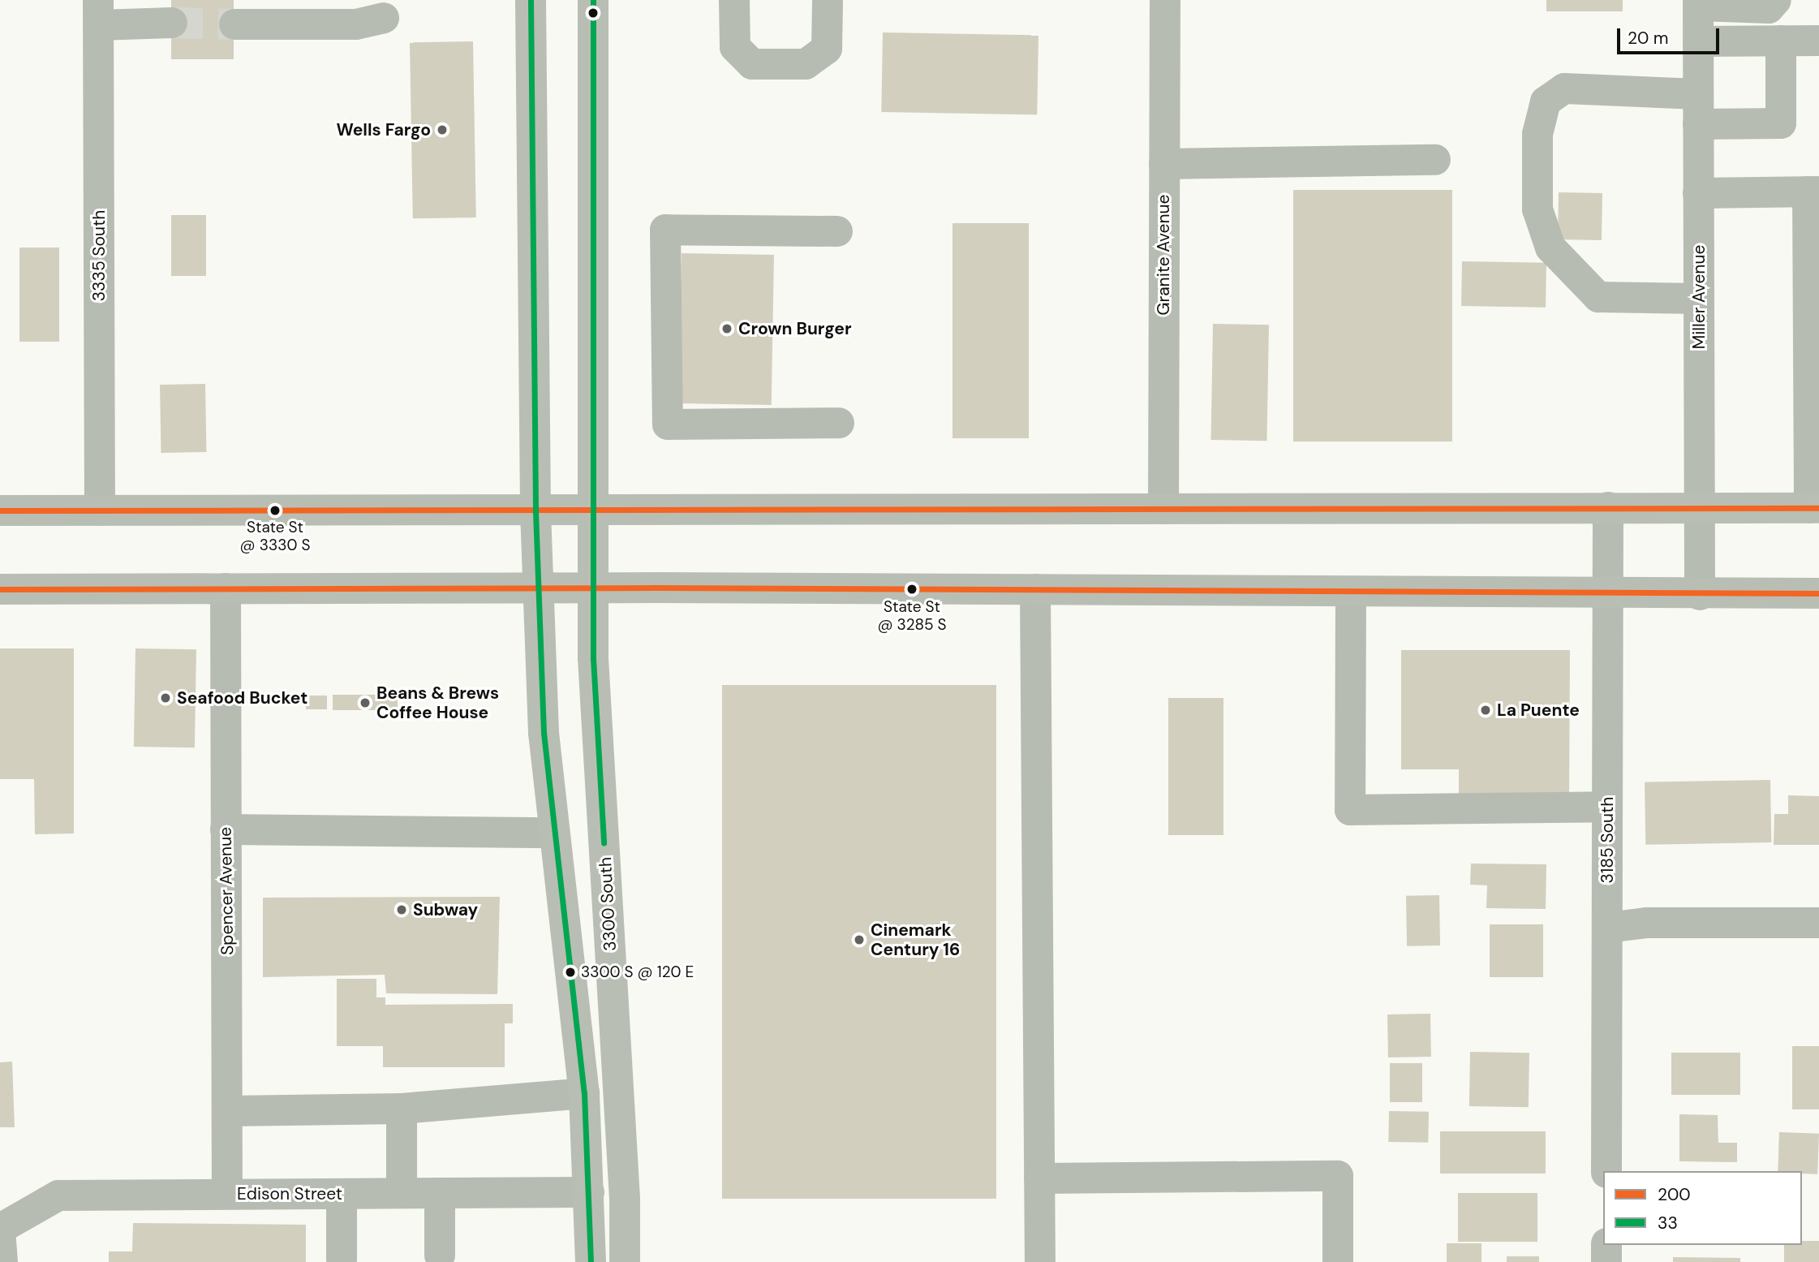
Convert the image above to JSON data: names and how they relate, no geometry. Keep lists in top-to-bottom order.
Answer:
{
  "streets": {
    "main road": ["3300 South"],
    "street": [
      "Granite Avenue",
      "3335 South",
      "Miller Avenue",
      "3185 South",
      "Spencer Avenue",
      "Edison Street"
    ]
  },
  "crossings": [
    ["Spencer Avenue", "Edison Street"]
  ],
  "places": [
    "Wells Fargo",
    "Crown Burger",
    "State St @ 3330 S",
    "State St @ 3285 S",
    "Seafood Bucket",
    "Beans & Brews Coffee House",
    "La Puente",
    "Subway",
    "Cinemark Century 16",
    "3300 S @ 120 E"
  ],
  "lines": ["transit line 33", "transit line 200"],
  "legend": ["200", "33"],
  "scale_bar": "20 m"
}
